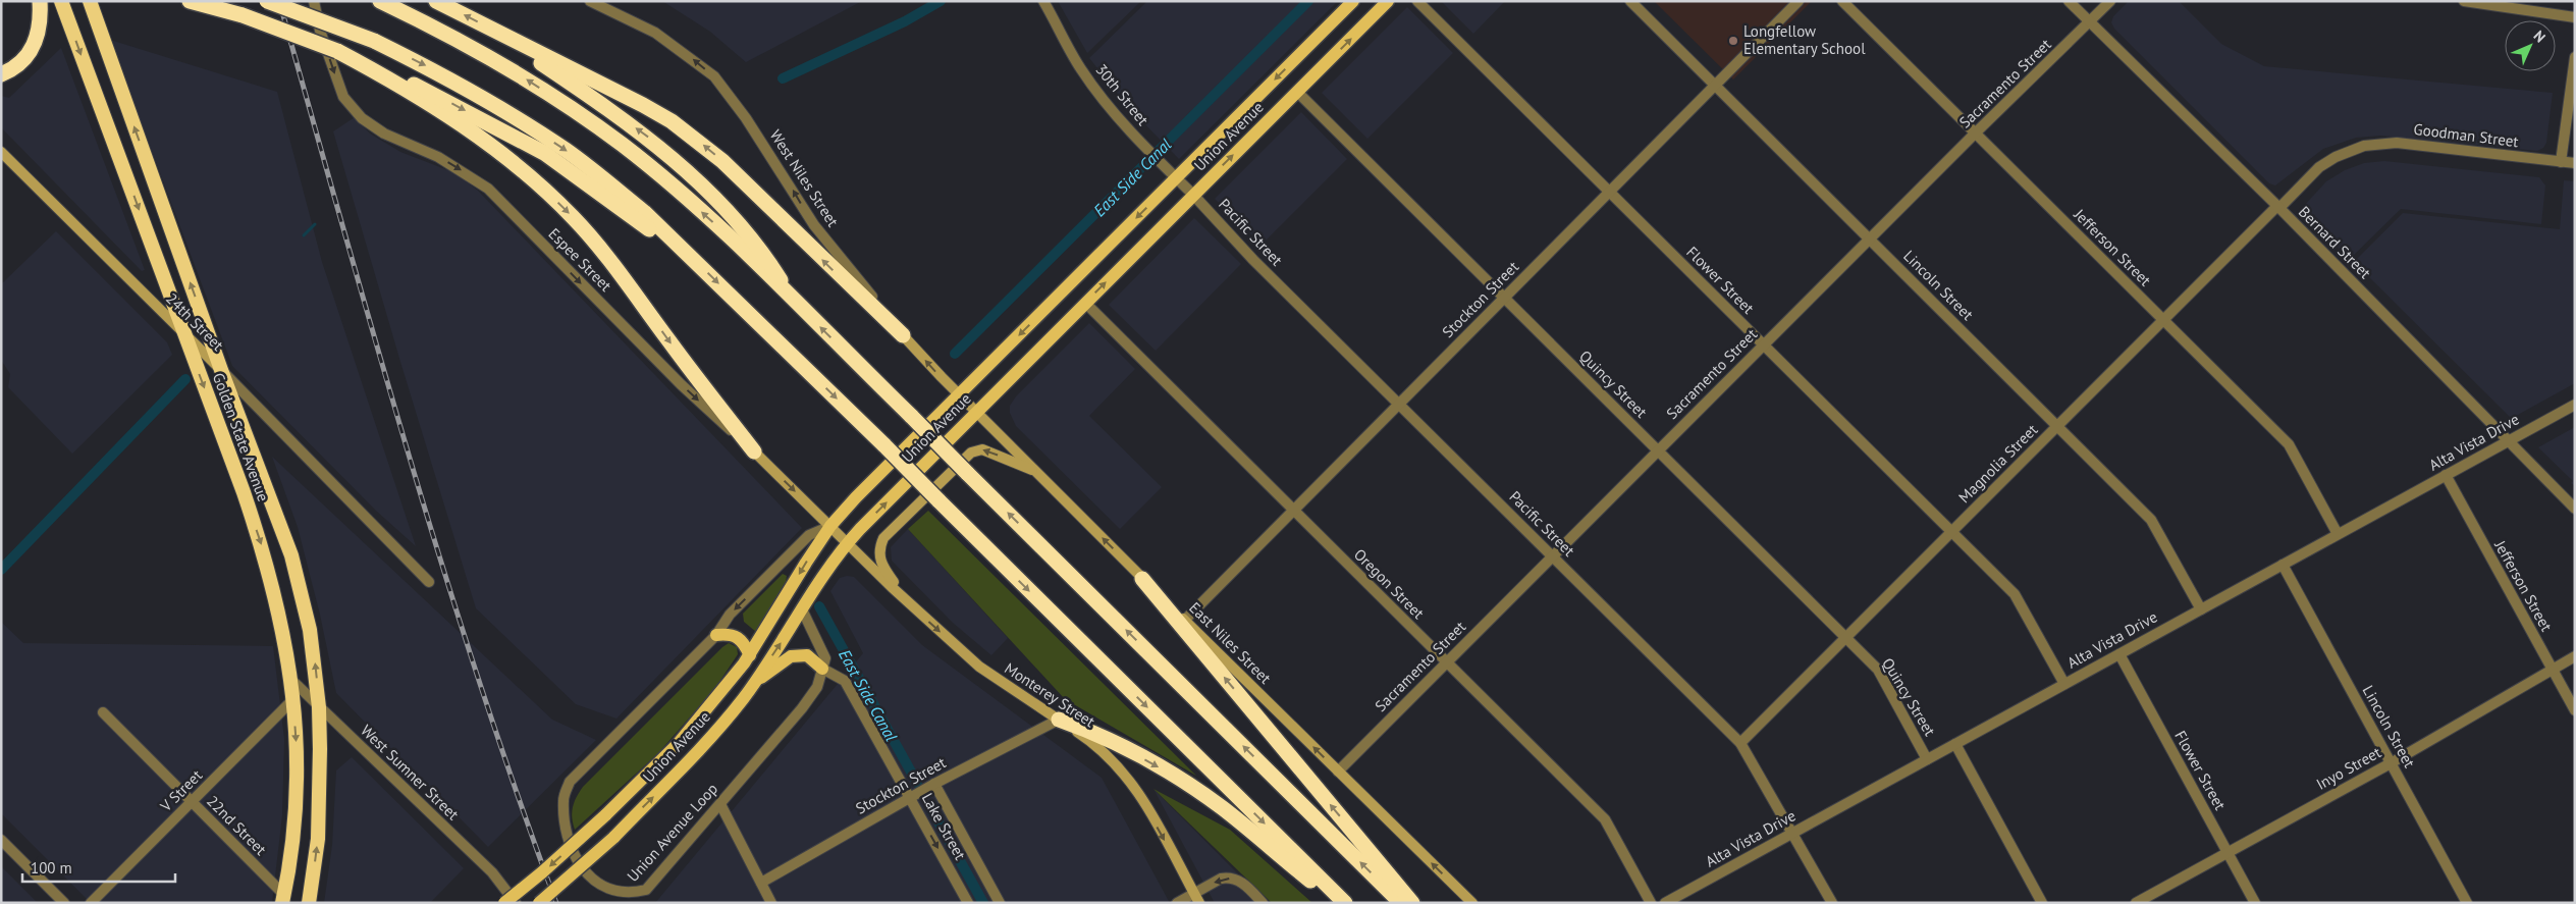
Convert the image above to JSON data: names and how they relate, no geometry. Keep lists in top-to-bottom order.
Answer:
{
  "streets": {
    "highway": ["Golden State Avenue"],
    "main road": [
      "Union Avenue",
      "West Niles Street",
      "Espee Street",
      "24th Street",
      "East Niles Street",
      "Monterey Street"
    ],
    "street": [
      "Sacramento Street",
      "30th Street",
      "Goodman Street",
      "Pacific Street",
      "Bernard Street",
      "Jefferson Street",
      "Flower Street",
      "Lincoln Street",
      "Stockton Street",
      "Quincy Street",
      "Alta Vista Drive",
      "Magnolia Street",
      "Oregon Street",
      "Inyo Street",
      "West Sumner Street",
      "V Street",
      "22nd Street",
      "Lake Street",
      "Union Avenue Loop"
    ]
  },
  "crossings": [
    ["Sacramento Street", "Pacific Street"],
    ["Sacramento Street", "Bernard Street"],
    ["Sacramento Street", "Jefferson Street"],
    ["Sacramento Street", "Flower Street"],
    ["Sacramento Street", "Lincoln Street"],
    ["Sacramento Street", "Quincy Street"],
    ["Sacramento Street", "Oregon Street"],
    ["Sacramento Street", "East Niles Street"],
    ["30th Street", "Union Avenue"],
    ["30th Street", "Pacific Street"],
    ["Goodman Street", "Magnolia Street"],
    ["Union Avenue", "West Niles Street"],
    ["Union Avenue", "Pacific Street"],
    ["Union Avenue", "Espee Street"],
    ["Union Avenue", "Quincy Street"],
    ["Union Avenue", "Oregon Street"],
    ["Union Avenue", "East Niles Street"],
    ["Union Avenue", "Monterey Street"],
    ["Union Avenue", "West Sumner Street"],
    ["Union Avenue", "Union Avenue Loop"],
    ["West Niles Street", "East Niles Street"],
    ["Pacific Street", "Stockton Street"],
    ["Pacific Street", "Alta Vista Drive"],
    ["Pacific Street", "Magnolia Street"],
    ["Bernard Street", "Alta Vista Drive"],
    ["Bernard Street", "Magnolia Street"],
    ["Jefferson Street", "Alta Vista Drive"],
    ["Jefferson Street", "Magnolia Street"],
    ["Jefferson Street", "Inyo Street"],
    ["Espee Street", "Monterey Street"],
    ["Flower Street", "Stockton Street"],
    ["Flower Street", "Alta Vista Drive"],
    ["Flower Street", "Magnolia Street"],
    ["Flower Street", "Inyo Street"],
    ["Lincoln Street", "Stockton Street"],
    ["Lincoln Street", "Alta Vista Drive"],
    ["Lincoln Street", "Magnolia Street"],
    ["Lincoln Street", "Inyo Street"],
    ["Stockton Street", "Quincy Street"],
    ["Stockton Street", "Oregon Street"],
    ["Stockton Street", "East Niles Street"],
    ["Stockton Street", "Monterey Street"],
    ["Stockton Street", "Lake Street"],
    ["24th Street", "Golden State Avenue"],
    ["Quincy Street", "Alta Vista Drive"],
    ["Quincy Street", "Magnolia Street"],
    ["Golden State Avenue", "West Sumner Street"],
    ["Golden State Avenue", "V Street"],
    ["Golden State Avenue", "22nd Street"],
    ["V Street", "22nd Street"],
    ["Lake Street", "Union Avenue Loop"]
  ],
  "one_way": [
    "West Niles Street",
    "Espee Street",
    "East Niles Street",
    "Monterey Street"
  ],
  "water": ["East Side Canal"],
  "places": ["Longfellow Elementary School"],
  "scale_bar": "100 m",
  "north": "top right"
}
